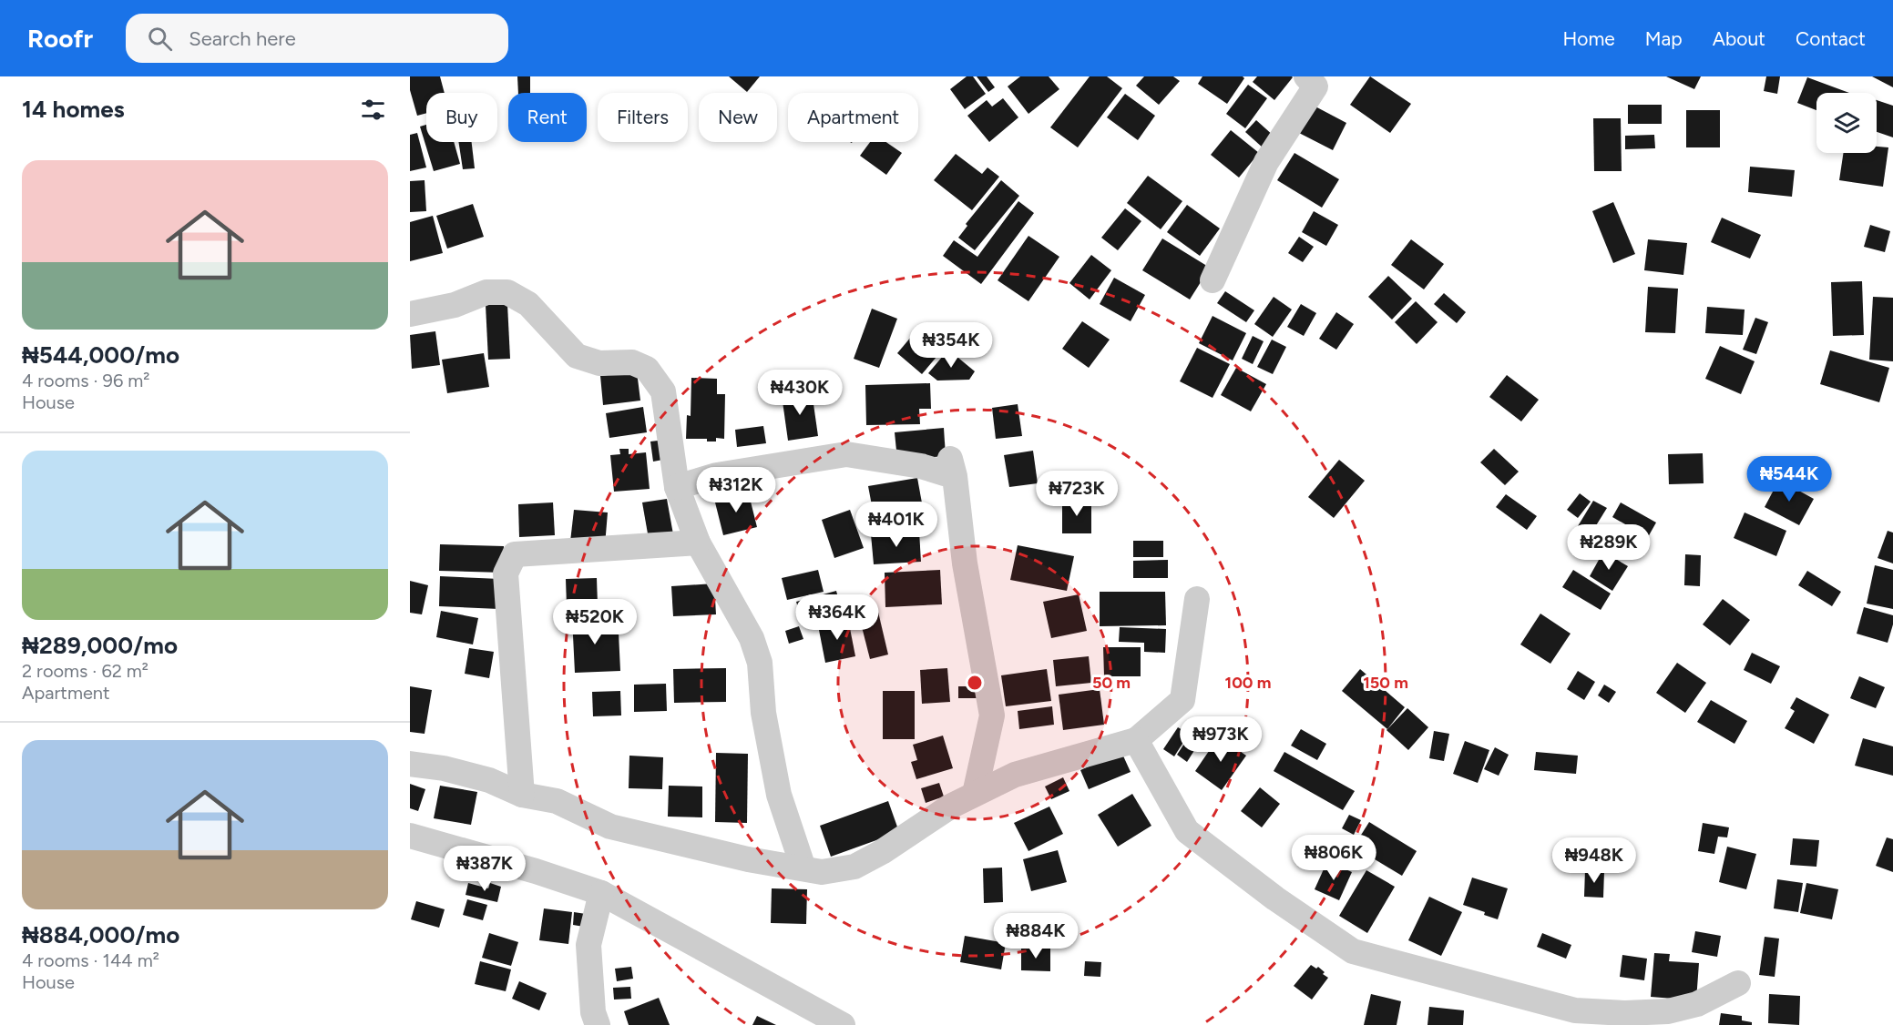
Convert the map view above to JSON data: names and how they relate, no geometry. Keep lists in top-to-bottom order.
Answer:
{
  "page": {
    "header": "Roofr",
    "search": "Search here",
    "nav": [
      "Home",
      "Map",
      "About",
      "Contact"
    ],
    "heading": "14 homes",
    "chip": [
      "Buy",
      "Rent",
      "Filters",
      "New",
      "Apartment"
    ],
    "list": [
      {
        "name": "₦544,000/mo",
        "note": "4 rooms · 96 m² · House"
      },
      {
        "name": "₦289,000/mo",
        "note": "2 rooms · 62 m² · Apartment"
      },
      {
        "name": "₦884,000/mo",
        "note": "4 rooms · 144 m² · House"
      }
    ],
    "price": [
      "₦354K",
      "₦430K",
      "₦544K",
      "₦312K",
      "₦723K",
      "₦401K",
      "₦289K",
      "₦364K",
      "₦520K",
      "₦973K",
      "₦806K",
      "₦948K",
      "₦387K",
      "₦884K"
    ]
  },
  "rings": ["50 m", "100 m", "150 m"]
}
